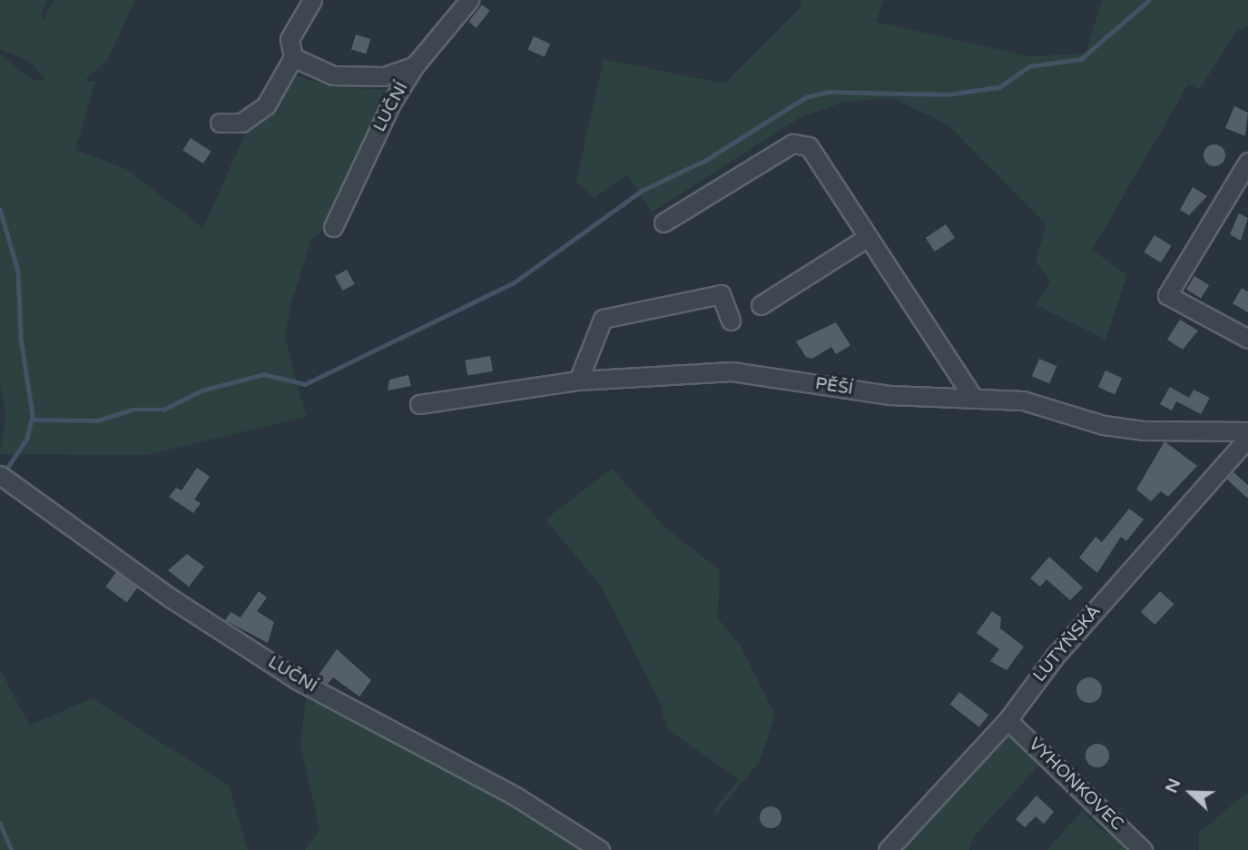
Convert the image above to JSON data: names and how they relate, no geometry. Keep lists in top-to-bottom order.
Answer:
{
  "streets": {
    "street": [
      "LUČNÍ",
      "PĚŠÍ",
      "LUTYŇSKÁ",
      "VYHONKOVEC"
    ]
  },
  "crossings": [
    ["LUTYŇSKÁ", "VYHONKOVEC"]
  ],
  "north": "left"
}
